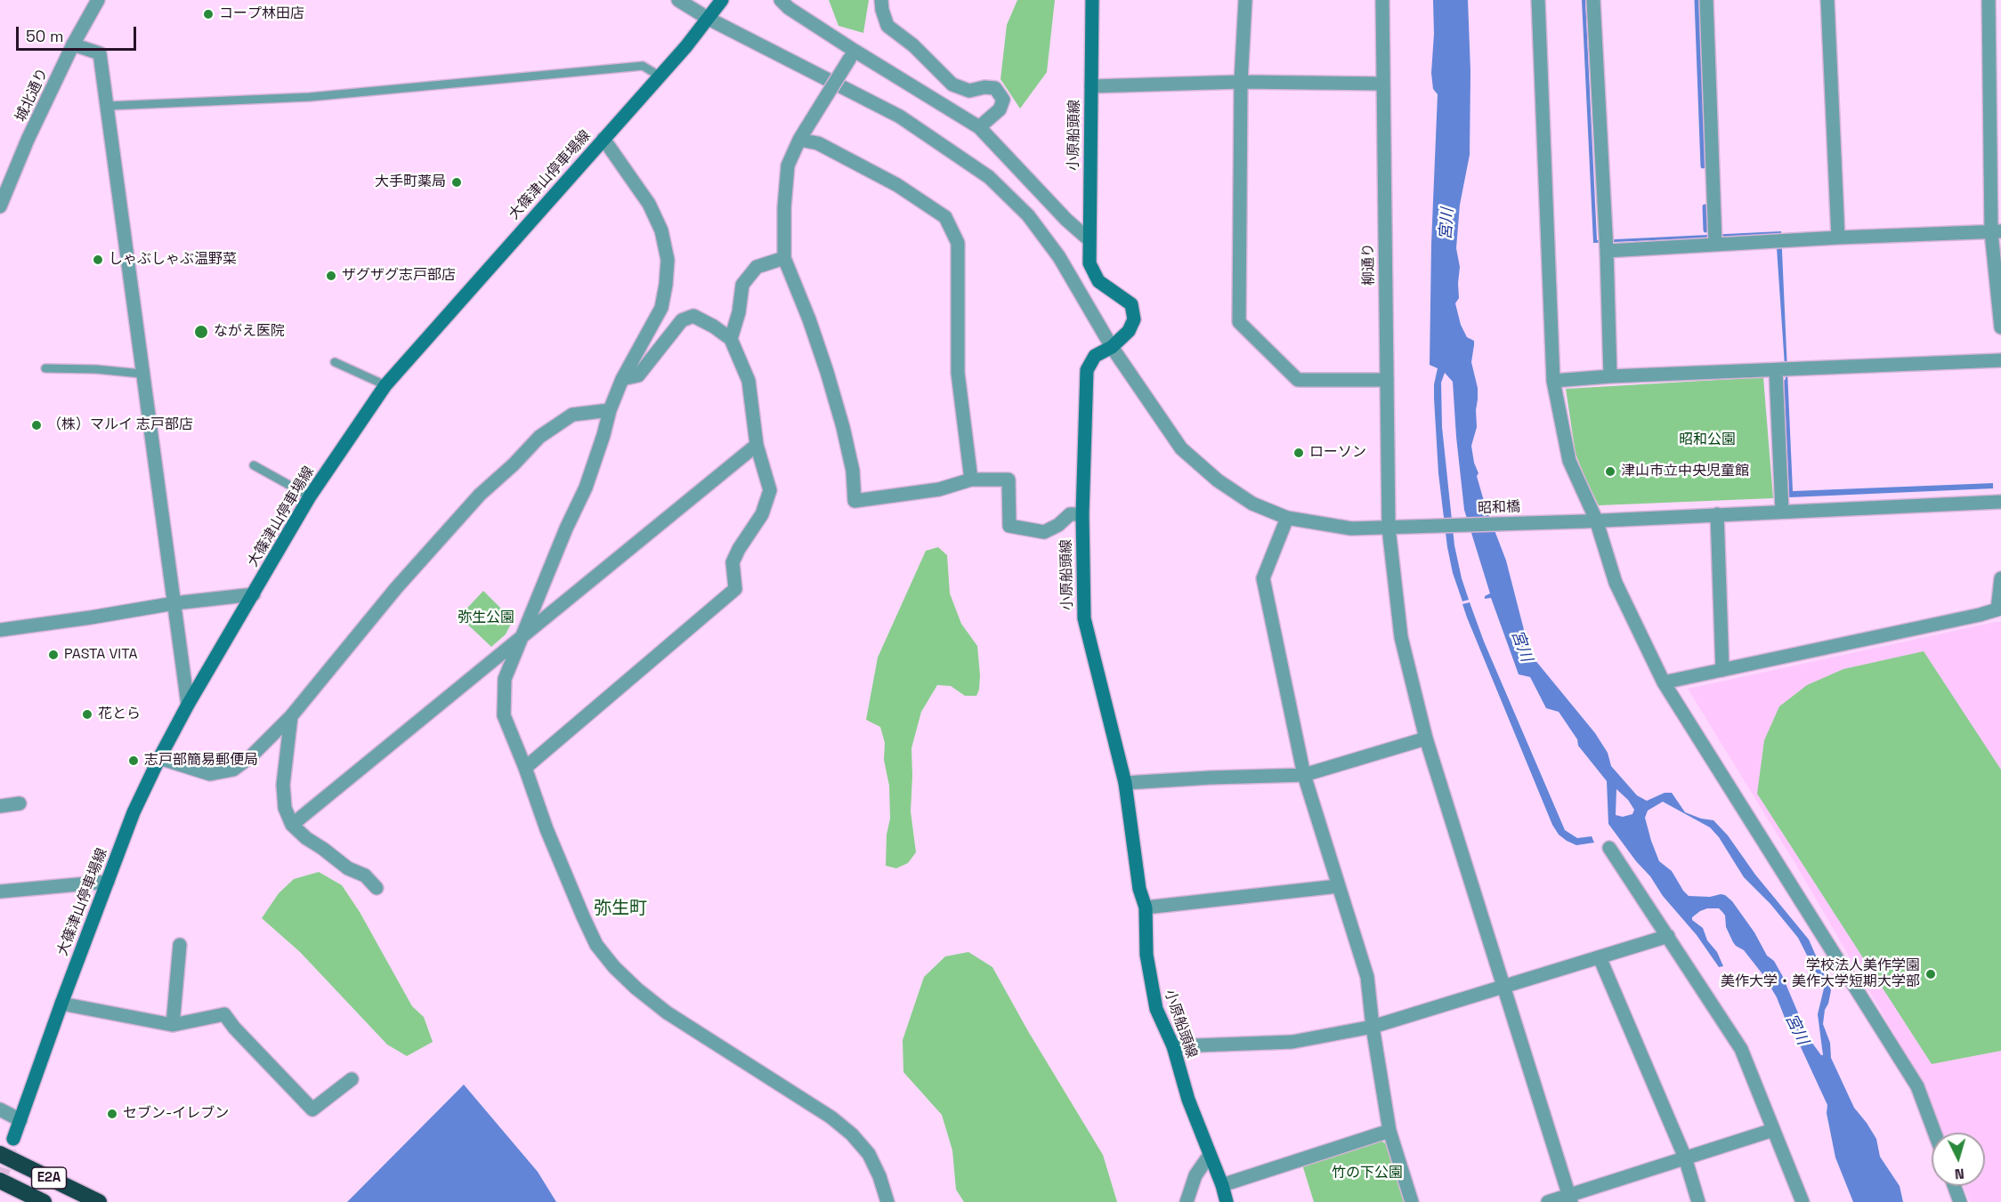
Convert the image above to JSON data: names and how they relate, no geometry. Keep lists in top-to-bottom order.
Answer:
{
  "streets": {
    "highway": ["E2A"],
    "main road": ["小原船頭線", "大篠津山停車場線"],
    "street": ["城北通り", "柳通り", "昭和橋"]
  },
  "crossings": [
    ["小原船頭線", "昭和橋"],
    ["大篠津山停車場線", "昭和橋"],
    ["柳通り", "昭和橋"]
  ],
  "districts": ["弥生町"],
  "water": ["宮川"],
  "parks": ["昭和公園", "弥生公園", "竹の下公園"],
  "places": [
    "コープ林田店",
    "大手町薬局",
    "しゃぶしゃぶ温野菜",
    "ザグザグ志戸部店",
    "ながえ医院",
    "（株）マルイ 志戸部店",
    "ローソン",
    "津山市立中央児童館",
    "PASTA VITA",
    "花とら",
    "志戸部簡易郵便局",
    "学校法人美作学園 美作大学・美作大学短期大学部",
    "セブン-イレブン"
  ],
  "scale_bar": "50 m",
  "north": "bottom"
}
